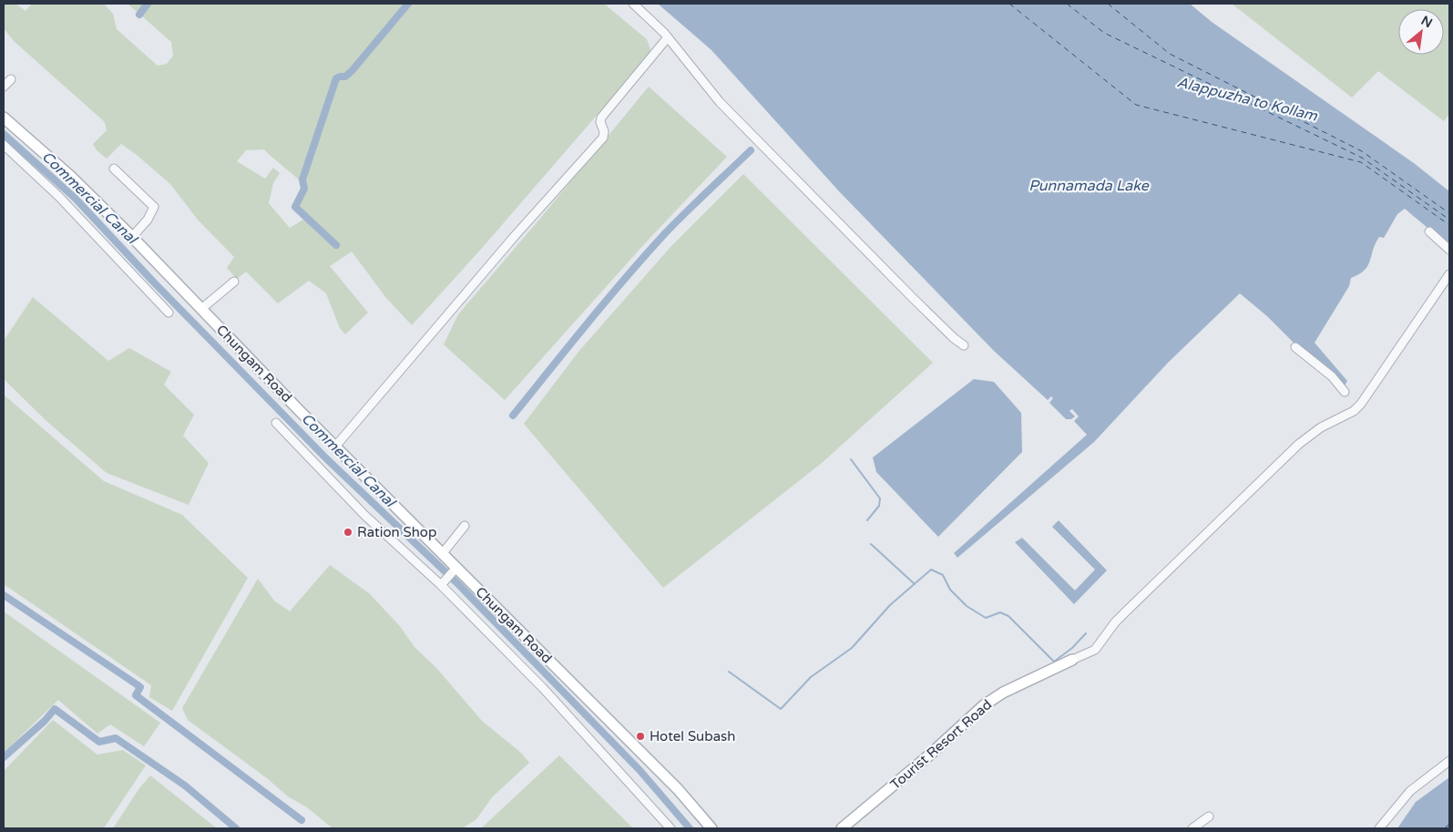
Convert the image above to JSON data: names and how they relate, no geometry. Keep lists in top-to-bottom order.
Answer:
{
  "streets": {
    "main road": ["Chungam Road", "Tourist Resort Road"]
  },
  "water": ["Alappuzha to Kollam", "Punnamada Lake", "Commercial Canal"],
  "places": ["Ration Shop", "Hotel Subash"],
  "north": "top right"
}
